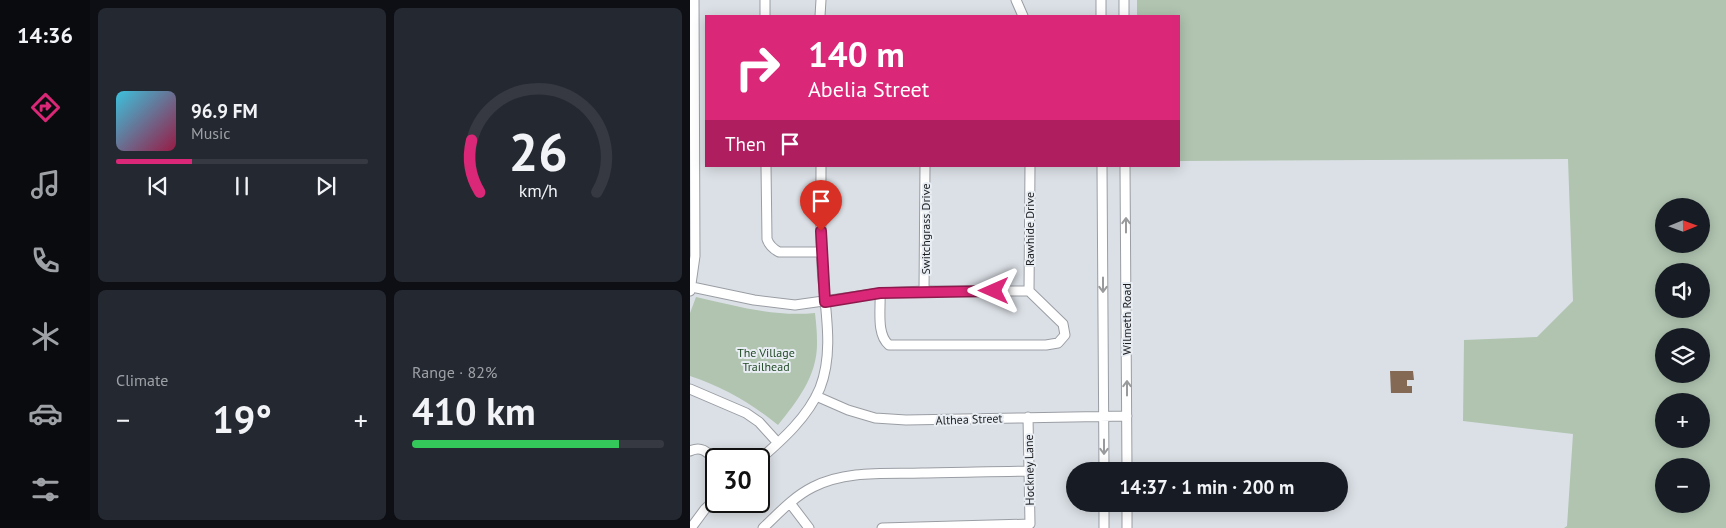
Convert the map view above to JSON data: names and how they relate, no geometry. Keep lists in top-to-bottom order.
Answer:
{
  "streets": {
    "street": [
      "Switchgrass Drive",
      "Rawhide Drive",
      "Wilmeth Road",
      "Althea Street",
      "Hockney Lane"
    ]
  },
  "crossings": [
    ["Wilmeth Road", "Althea Street"],
    ["Althea Street", "Hockney Lane"]
  ],
  "parks": ["The Village Trailhead"],
  "north": "right",
  "page": {
    "tabs": "14:36",
    "turn": ["140 m", "Abelia Street"],
    "song": ["96.9 FM", "Music"],
    "then": "Then",
    "map_buttons": ["+", "−"],
    "tile": [
      "Climate",
      ["Range · 82%", "410 km"]
    ],
    "heat": ["−", "19°", "+"],
    "limit": "30",
    "trip": "14:37 · 1 min · 200 m",
    "gauge": ["26", "km/h"]
  }
}
